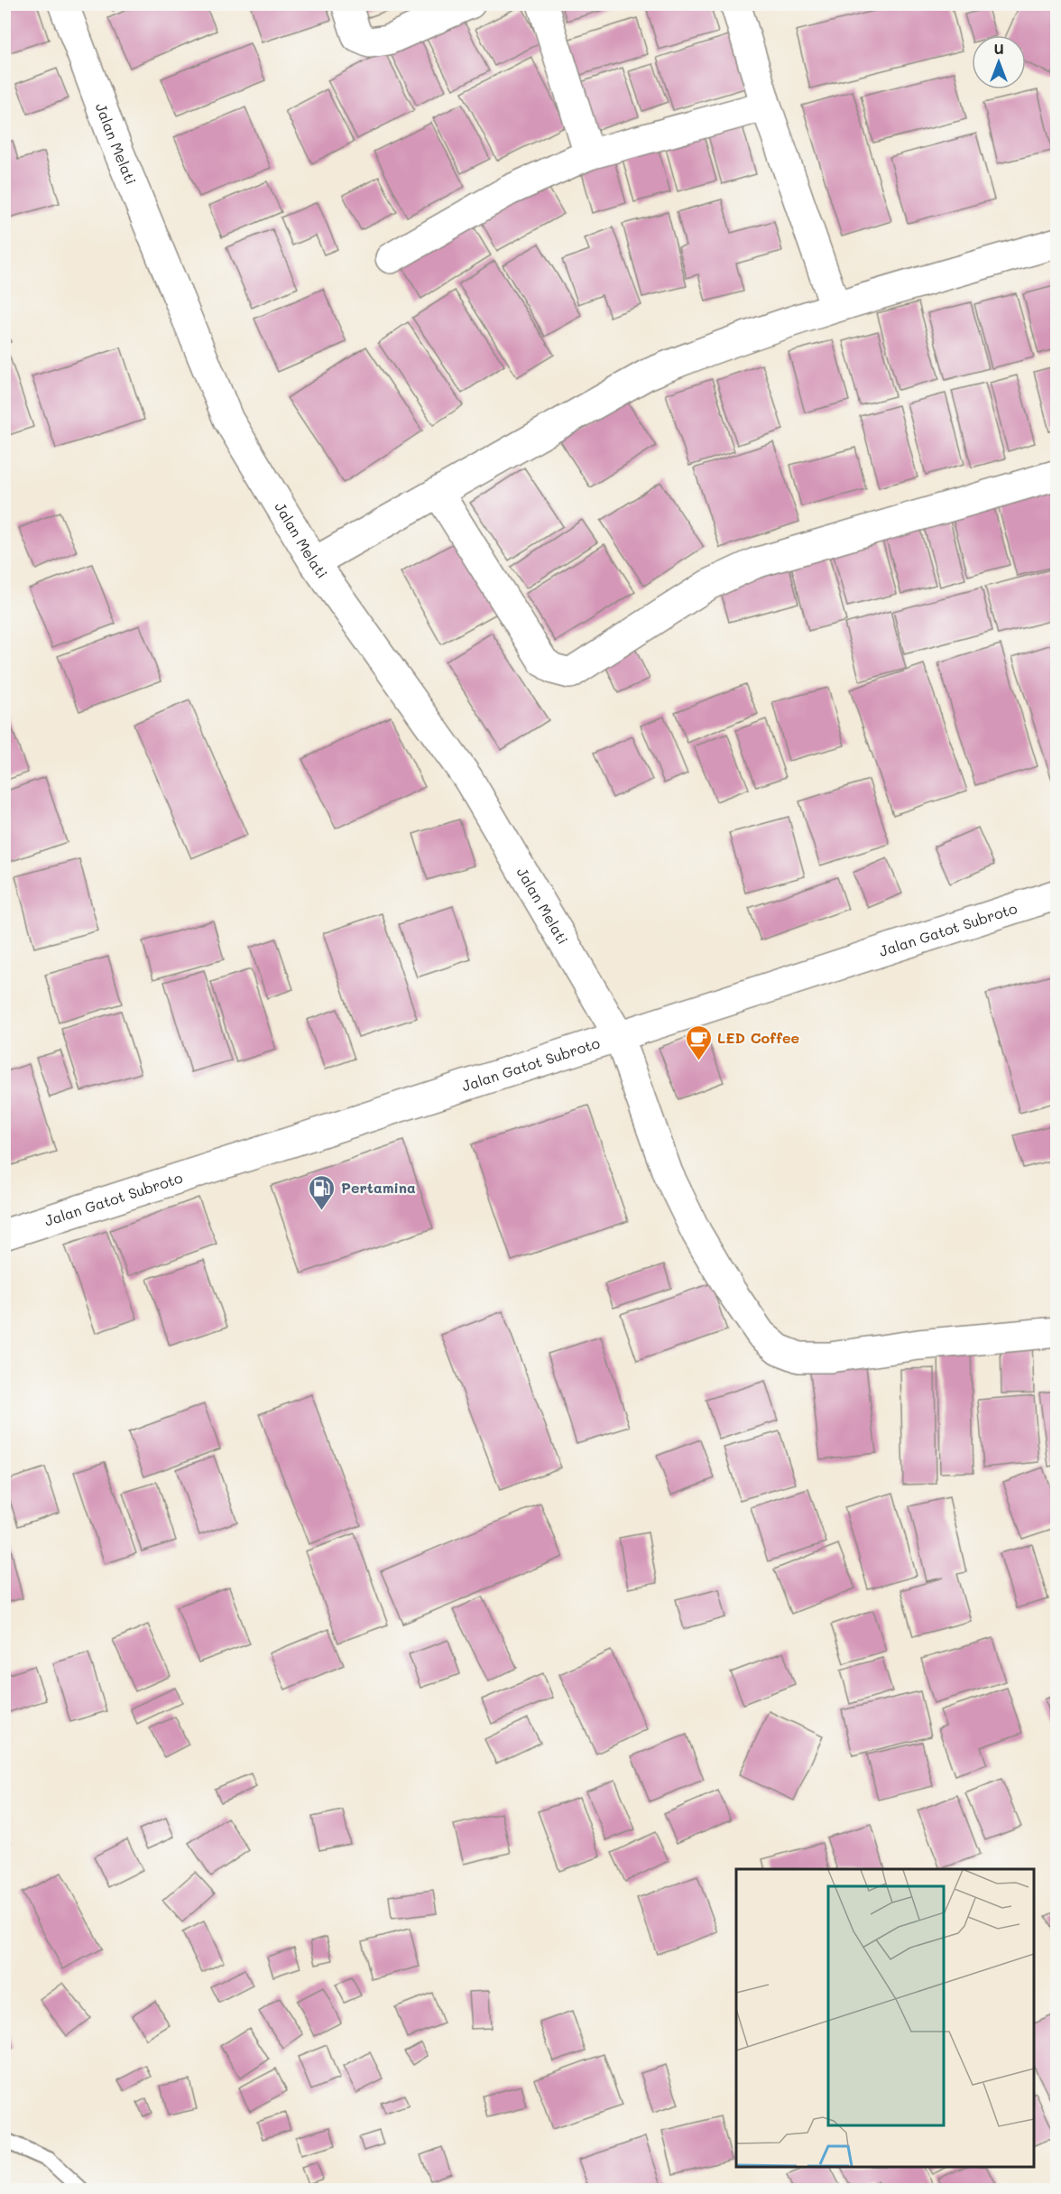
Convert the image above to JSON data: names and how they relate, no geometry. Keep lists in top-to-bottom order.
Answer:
{
  "streets": {
    "main road": ["Jalan Melati", "Jalan Gatot Subroto"]
  },
  "crossings": [
    ["Jalan Melati", "Jalan Gatot Subroto"]
  ],
  "places": {
    "cafe": ["LED Coffee"],
    "fuel station": ["Pertamina"]
  },
  "north": "top"
}
